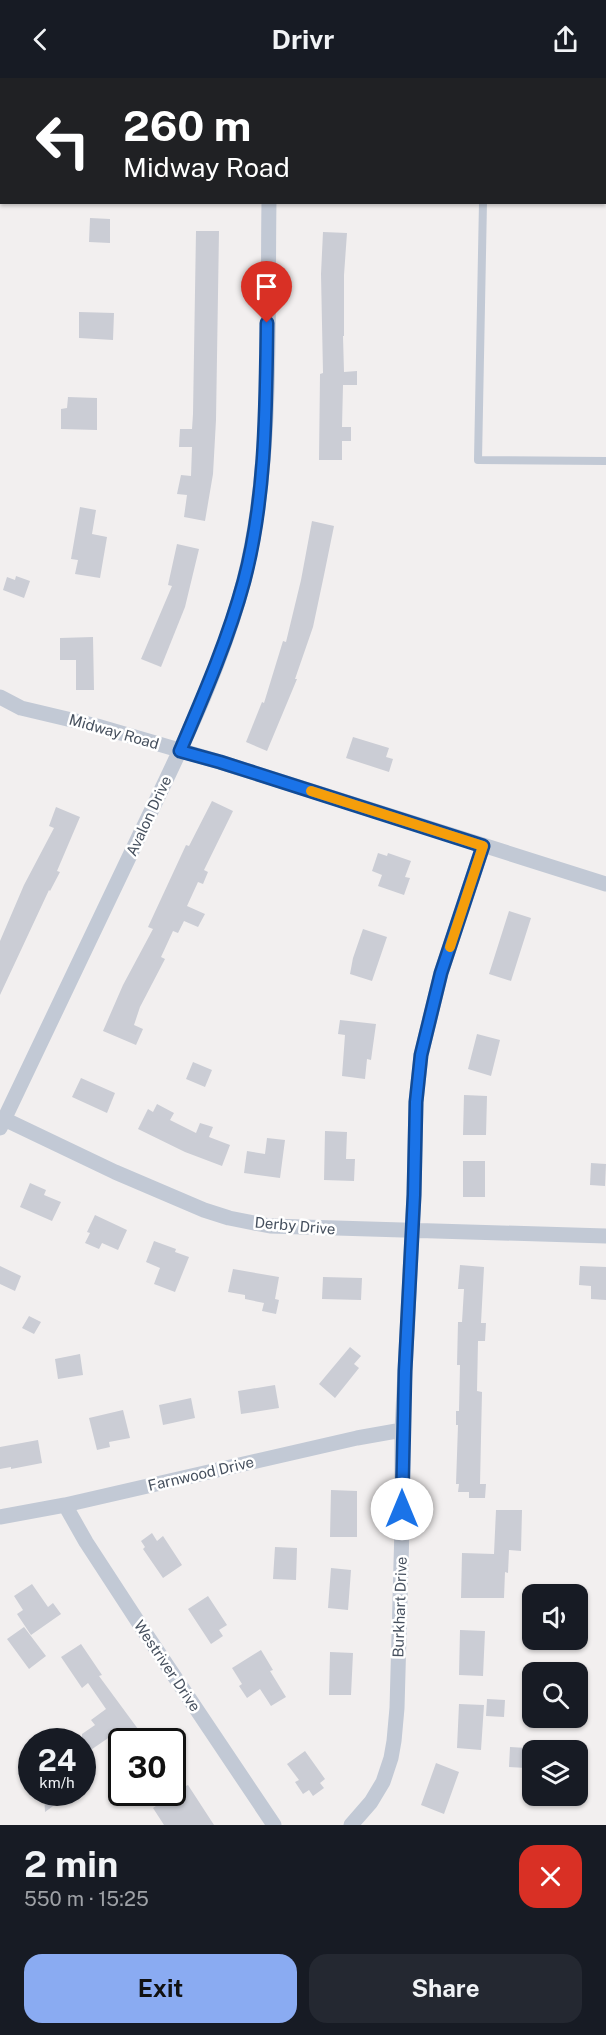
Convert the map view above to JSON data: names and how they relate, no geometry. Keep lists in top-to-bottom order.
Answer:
{
  "streets": {
    "street": [
      "Midway Road",
      "Avalon Drive",
      "Derby Drive",
      "Farnwood Drive",
      "Burkhart Drive",
      "Westriver Drive"
    ]
  },
  "crossings": [
    ["Midway Road", "Avalon Drive"],
    ["Midway Road", "Burkhart Drive"],
    ["Avalon Drive", "Derby Drive"],
    ["Derby Drive", "Burkhart Drive"],
    ["Farnwood Drive", "Burkhart Drive"],
    ["Farnwood Drive", "Westriver Drive"]
  ],
  "page": {
    "header": "Drivr",
    "turn": ["260 m", "Midway Road"],
    "speed": "24 km/h",
    "limit": "30",
    "heading": ["2 min", "550 m · 15:25"],
    "buttons": ["Exit", "Share"]
  }
}
